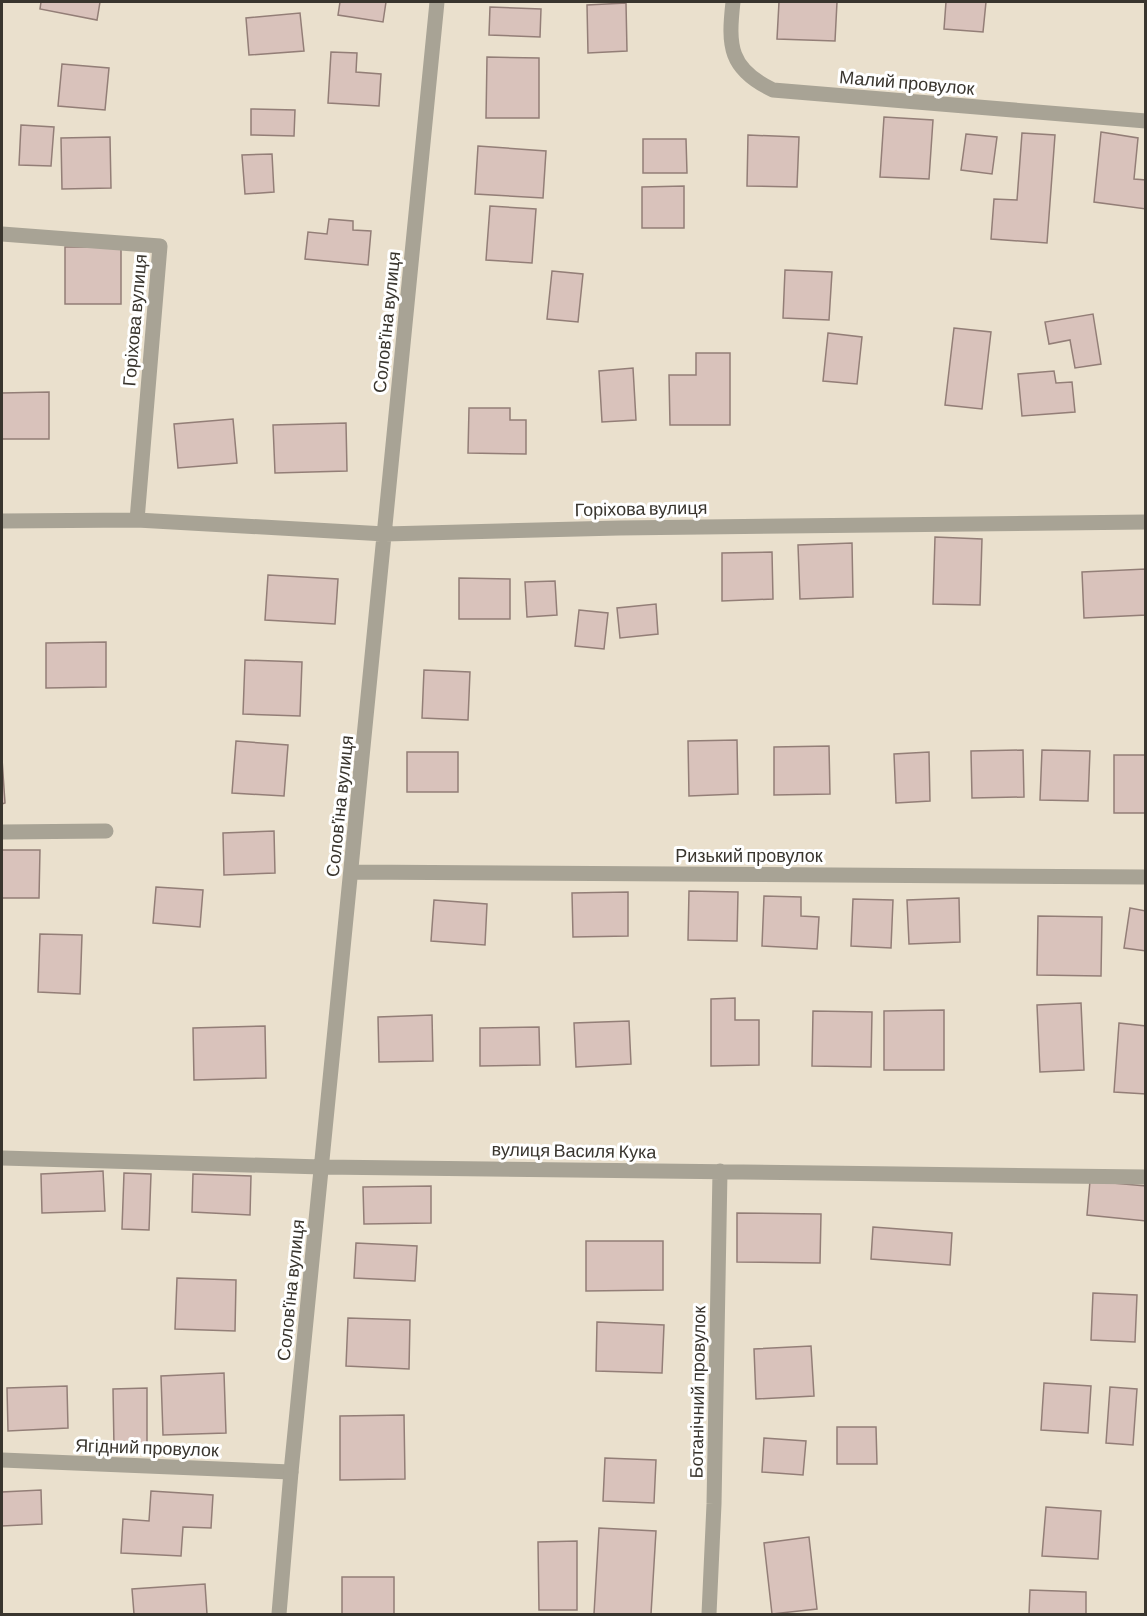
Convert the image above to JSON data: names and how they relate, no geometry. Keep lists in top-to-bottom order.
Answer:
{
  "streets": {
    "street": [
      "Малий провулок",
      "Горіхова вулиця",
      "Солов'їна вулиця",
      "Ризький провулок",
      "вулиця Василя Кука",
      "Ботанічний провулок",
      "Ягідний провулок"
    ]
  },
  "crossings": [
    ["Горіхова вулиця", "Солов'їна вулиця"],
    ["Солов'їна вулиця", "Ризький провулок"],
    ["Солов'їна вулиця", "вулиця Василя Кука"],
    ["Солов'їна вулиця", "Ягідний провулок"],
    ["вулиця Василя Кука", "Ботанічний провулок"]
  ]
}
